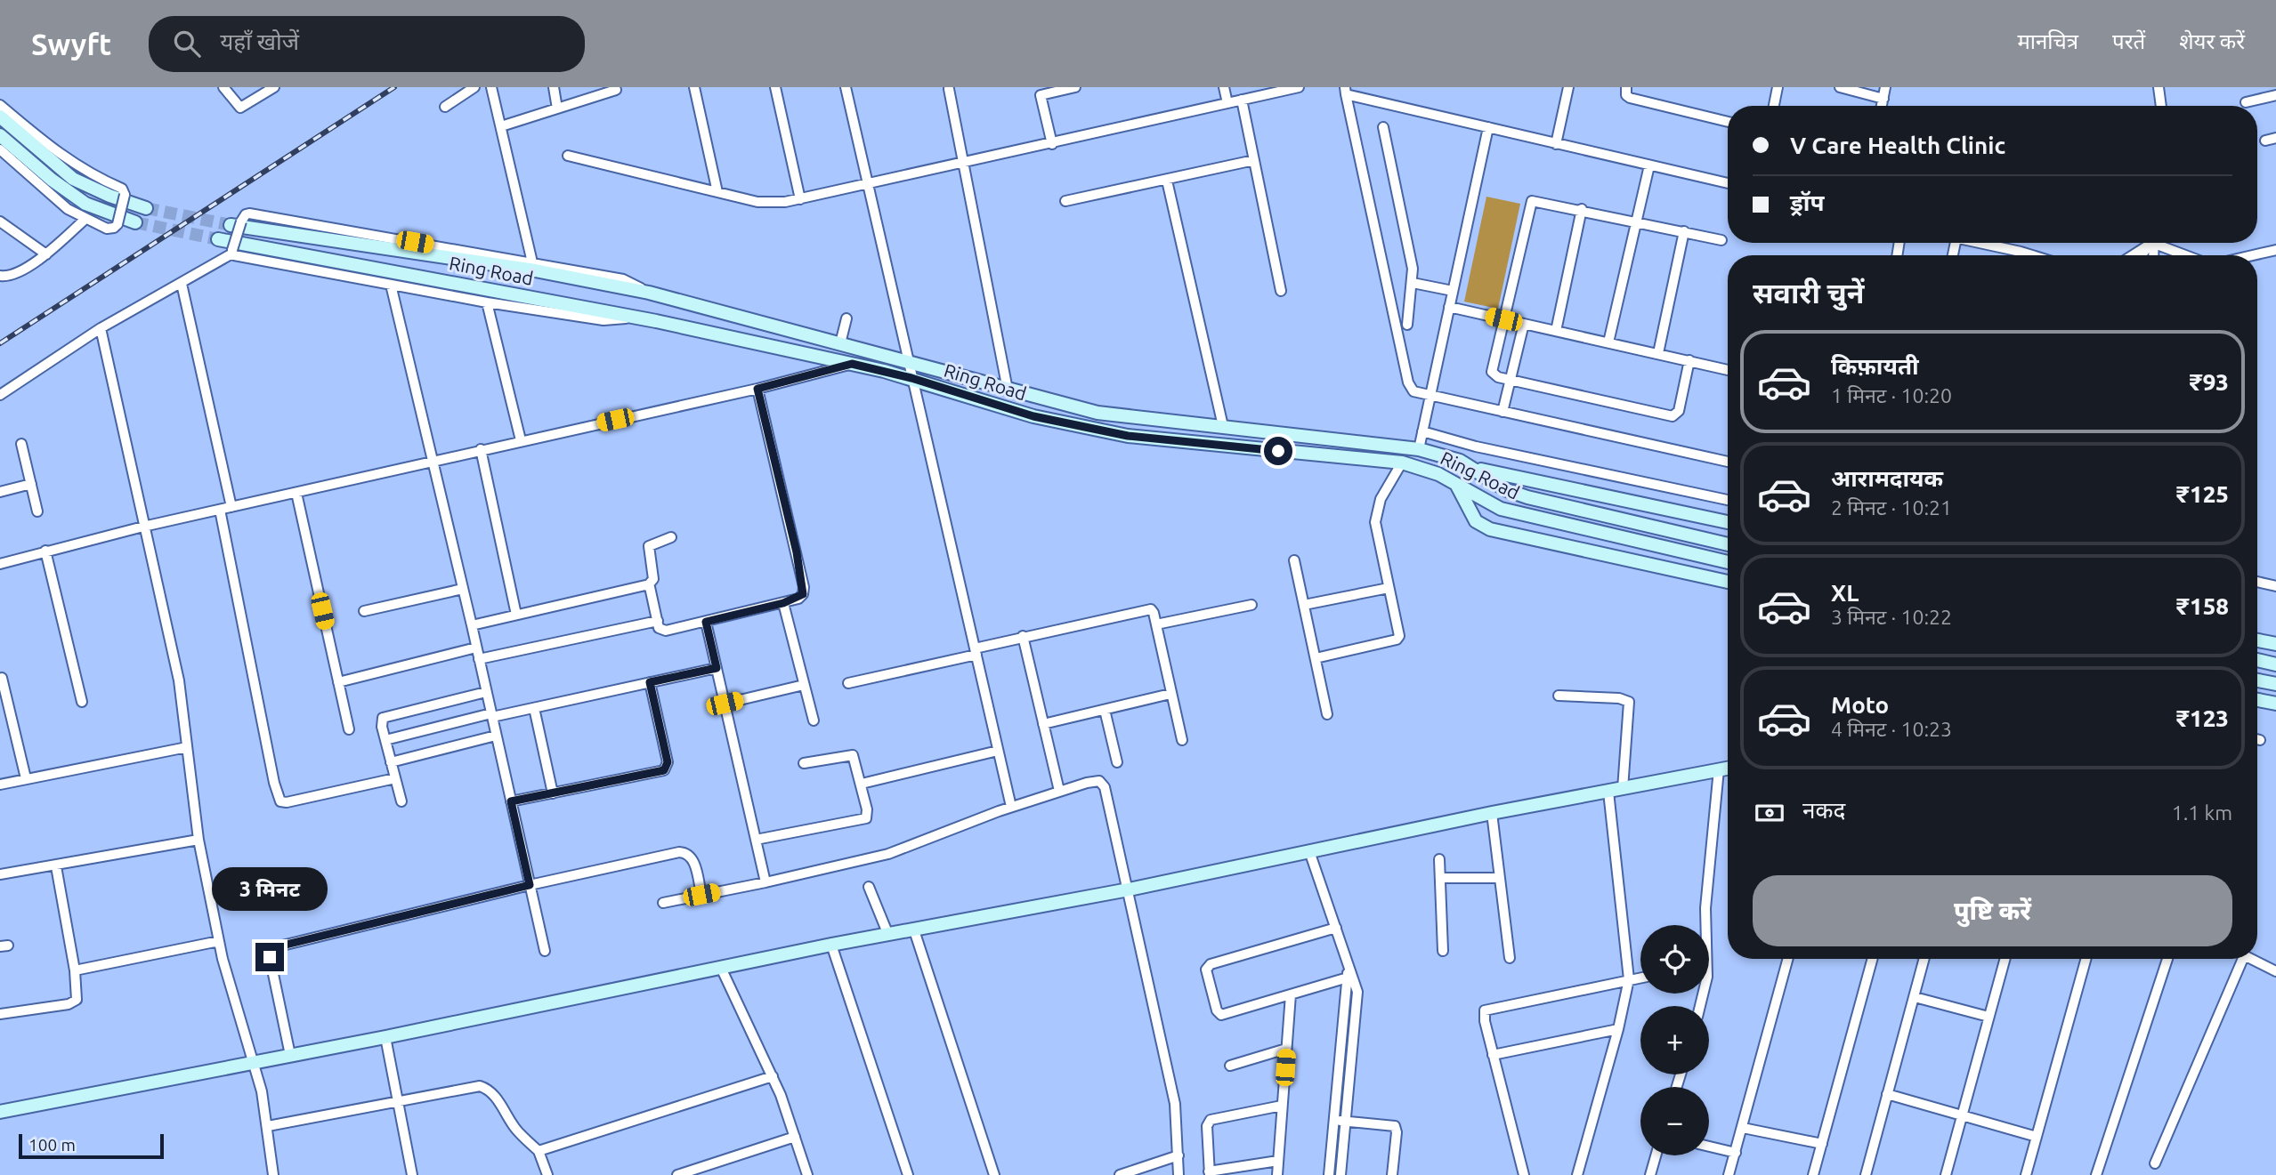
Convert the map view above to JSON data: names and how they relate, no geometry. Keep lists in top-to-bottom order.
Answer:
{
  "streets": {
    "street": ["Ring Road"]
  },
  "scale_bar": "100 m",
  "page": {
    "header": "Swyft",
    "search": "यहाँ खोजें",
    "nav": ["मानचित्र", "परतें", "शेयर करें"],
    "banner": ["V Care Health Clinic", "ड्रॉप"],
    "heading": "सवारी चुनें",
    "list": [
      {
        "name": "किफ़ायती",
        "note": "1 मिनट · 10:20",
        "value": "₹93"
      },
      {
        "name": "आरामदायक",
        "note": "2 मिनट · 10:21",
        "value": "₹125"
      },
      {
        "name": "XL",
        "note": "3 मिनट · 10:22",
        "value": "₹158"
      },
      {
        "name": "Moto",
        "note": "4 मिनट · 10:23",
        "value": "₹123"
      }
    ],
    "pay": ["नकद", "1.1 km"],
    "buttons": "पुष्टि करें",
    "bubble": "3 मिनट",
    "map_buttons": ["+", "−"],
    "scale": "100 m"
  }
}
